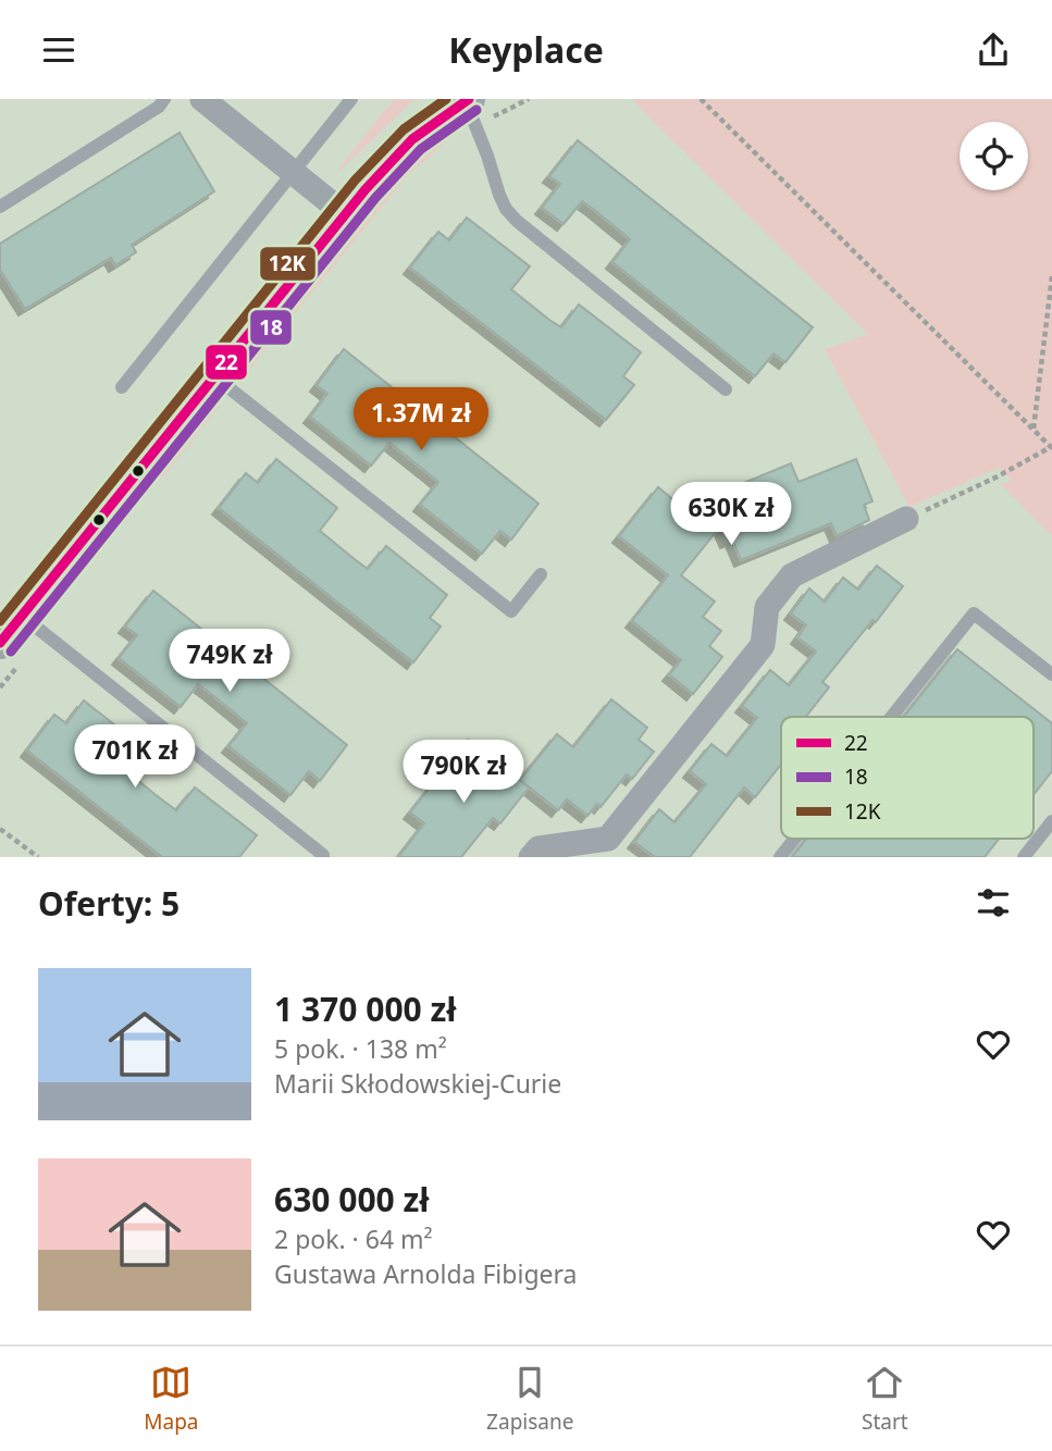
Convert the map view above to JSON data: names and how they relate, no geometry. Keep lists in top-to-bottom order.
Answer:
{
  "lines": ["transit line 22", "transit line 12K", "transit line 18"],
  "legend": ["22", "18", "12K"],
  "page": {
    "header": "Keyplace",
    "price": [
      "1.37M zł",
      "630K zł",
      "749K zł",
      "701K zł",
      "790K zł"
    ],
    "heading": "Oferty: 5",
    "list": [
      {
        "name": "1 370 000 zł",
        "note": "5 pok. · 138 m² · Marii Skłodowskiej-Curie"
      },
      {
        "name": "630 000 zł",
        "note": "2 pok. · 64 m² · Gustawa Arnolda Fibigera"
      }
    ],
    "tabs": ["Mapa", "Zapisane", "Start"]
  }
}
